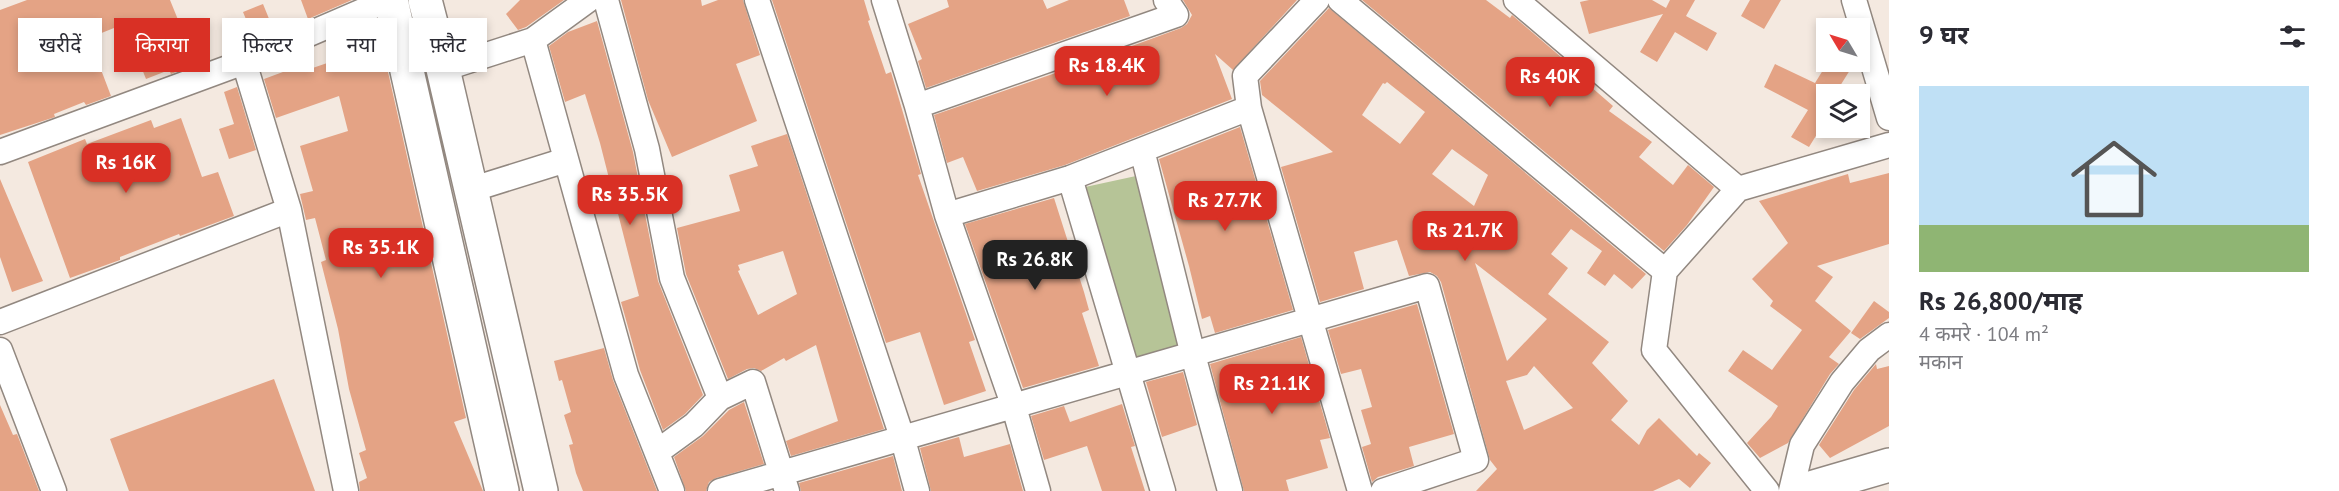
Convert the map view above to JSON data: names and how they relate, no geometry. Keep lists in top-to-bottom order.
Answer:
{
  "north": "top left",
  "page": {
    "heading": "9 घर",
    "chip": [
      "खरीदें",
      "किराया",
      "फ़िल्टर",
      "नया",
      "फ़्लैट"
    ],
    "price": [
      "Rs 18.4K",
      "Rs 40K",
      "Rs 16K",
      "Rs 35.5K",
      "Rs 27.7K",
      "Rs 21.7K",
      "Rs 35.1K",
      "Rs 26.8K",
      "Rs 21.1K"
    ],
    "list": [
      {
        "name": "Rs 26,800/माह",
        "note": "4 कमरे · 104 m² · मकान"
      }
    ]
  }
}
